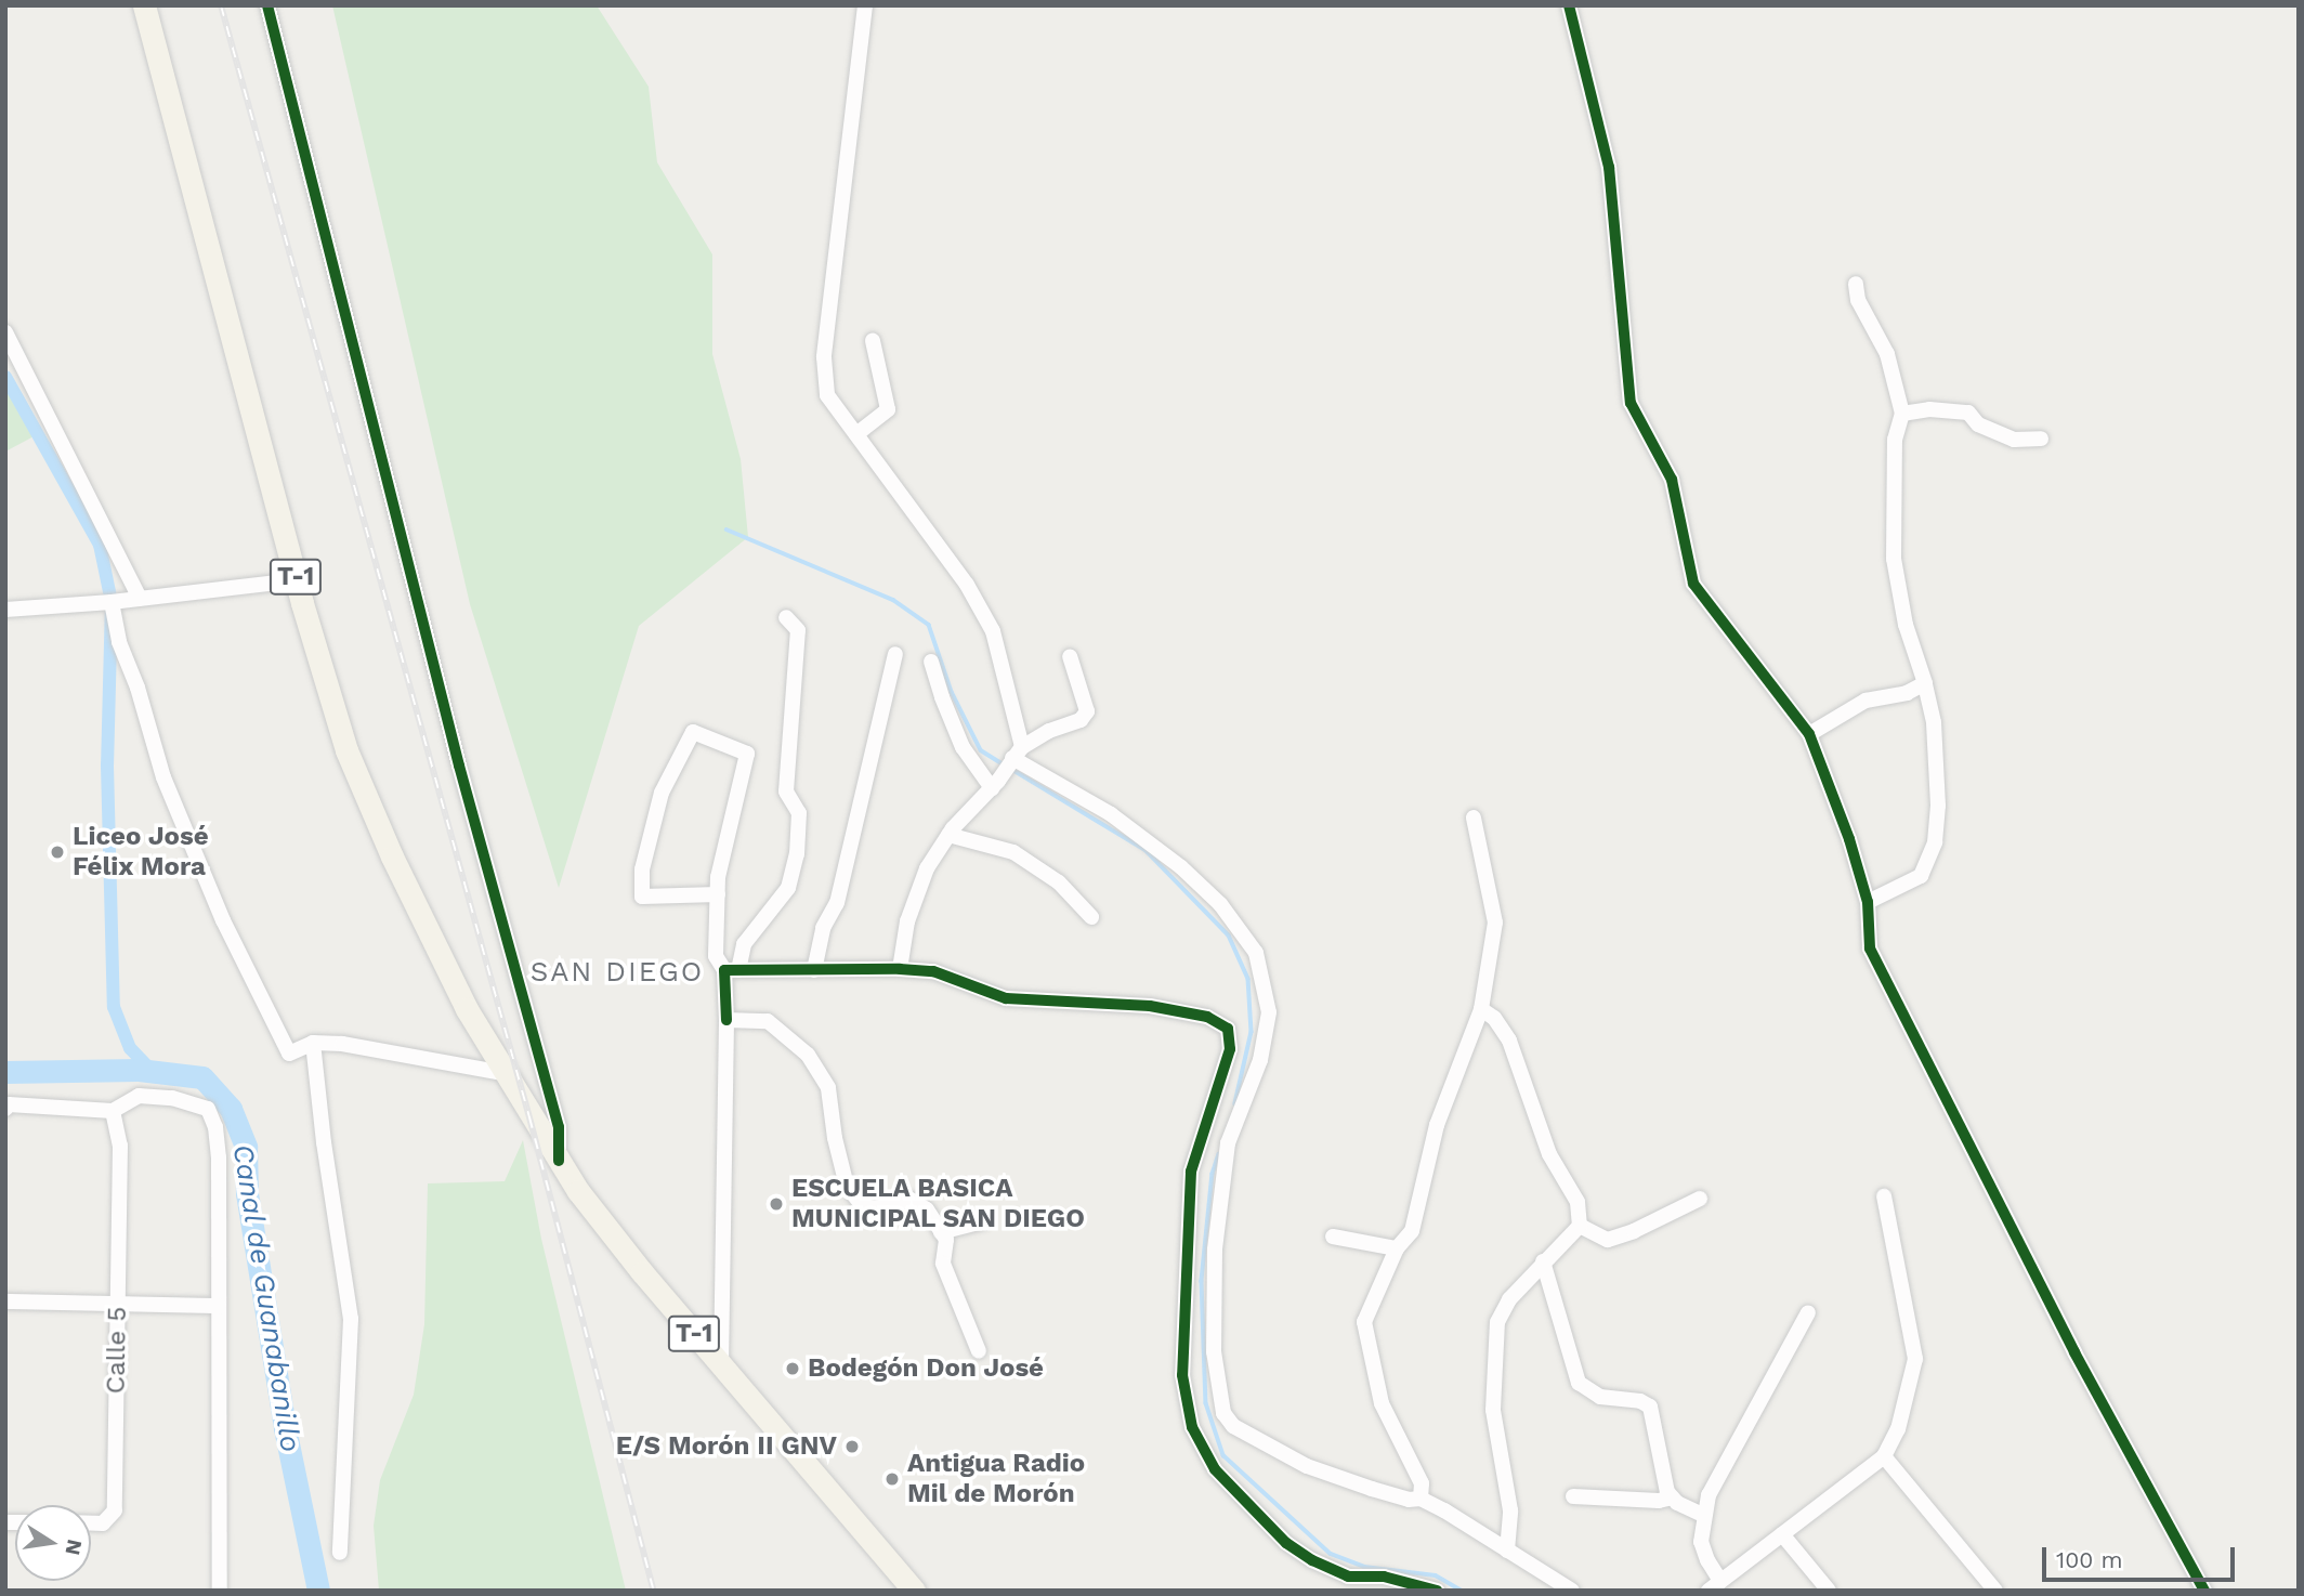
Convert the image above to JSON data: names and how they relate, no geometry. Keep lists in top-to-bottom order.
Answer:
{
  "streets": {
    "main road": ["T-1"],
    "street": ["Calle 5"]
  },
  "districts": ["SAN DIEGO"],
  "water": ["Canal de Guanabanillo"],
  "places": [
    "Liceo José Félix Mora",
    "ESCUELA BASICA MUNICIPAL SAN DIEGO",
    "Bodegón Don José",
    "E/S Morón II GNV",
    "Antigua Radio Mil de Morón"
  ],
  "scale_bar": "100 m",
  "north": "right"
}
